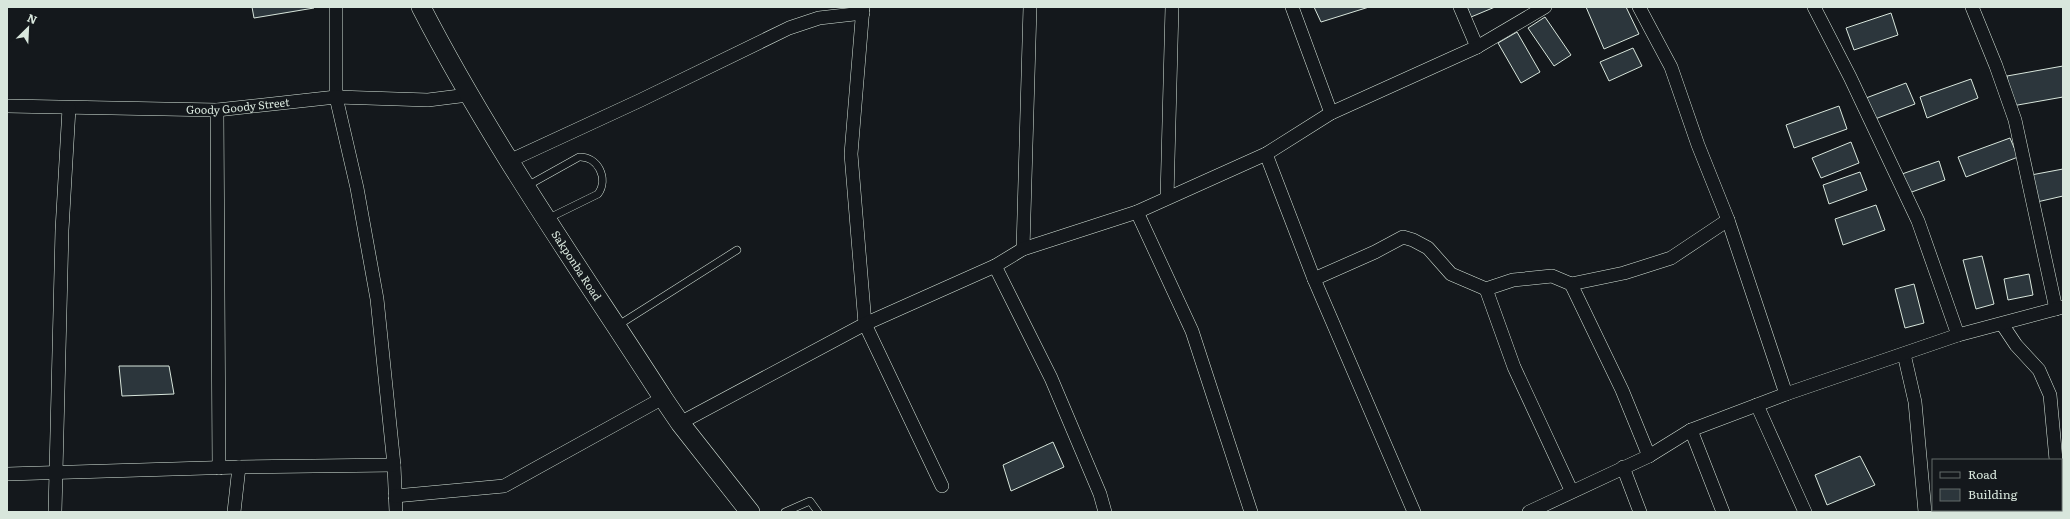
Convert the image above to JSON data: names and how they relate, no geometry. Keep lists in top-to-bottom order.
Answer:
{
  "streets": {
    "main road": ["Sakponba Road"],
    "street": ["Goody Goody Street"]
  },
  "crossings": [
    ["Goody Goody Street", "Sakponba Road"]
  ],
  "legend": ["Road", "Building"],
  "north": "top right"
}
